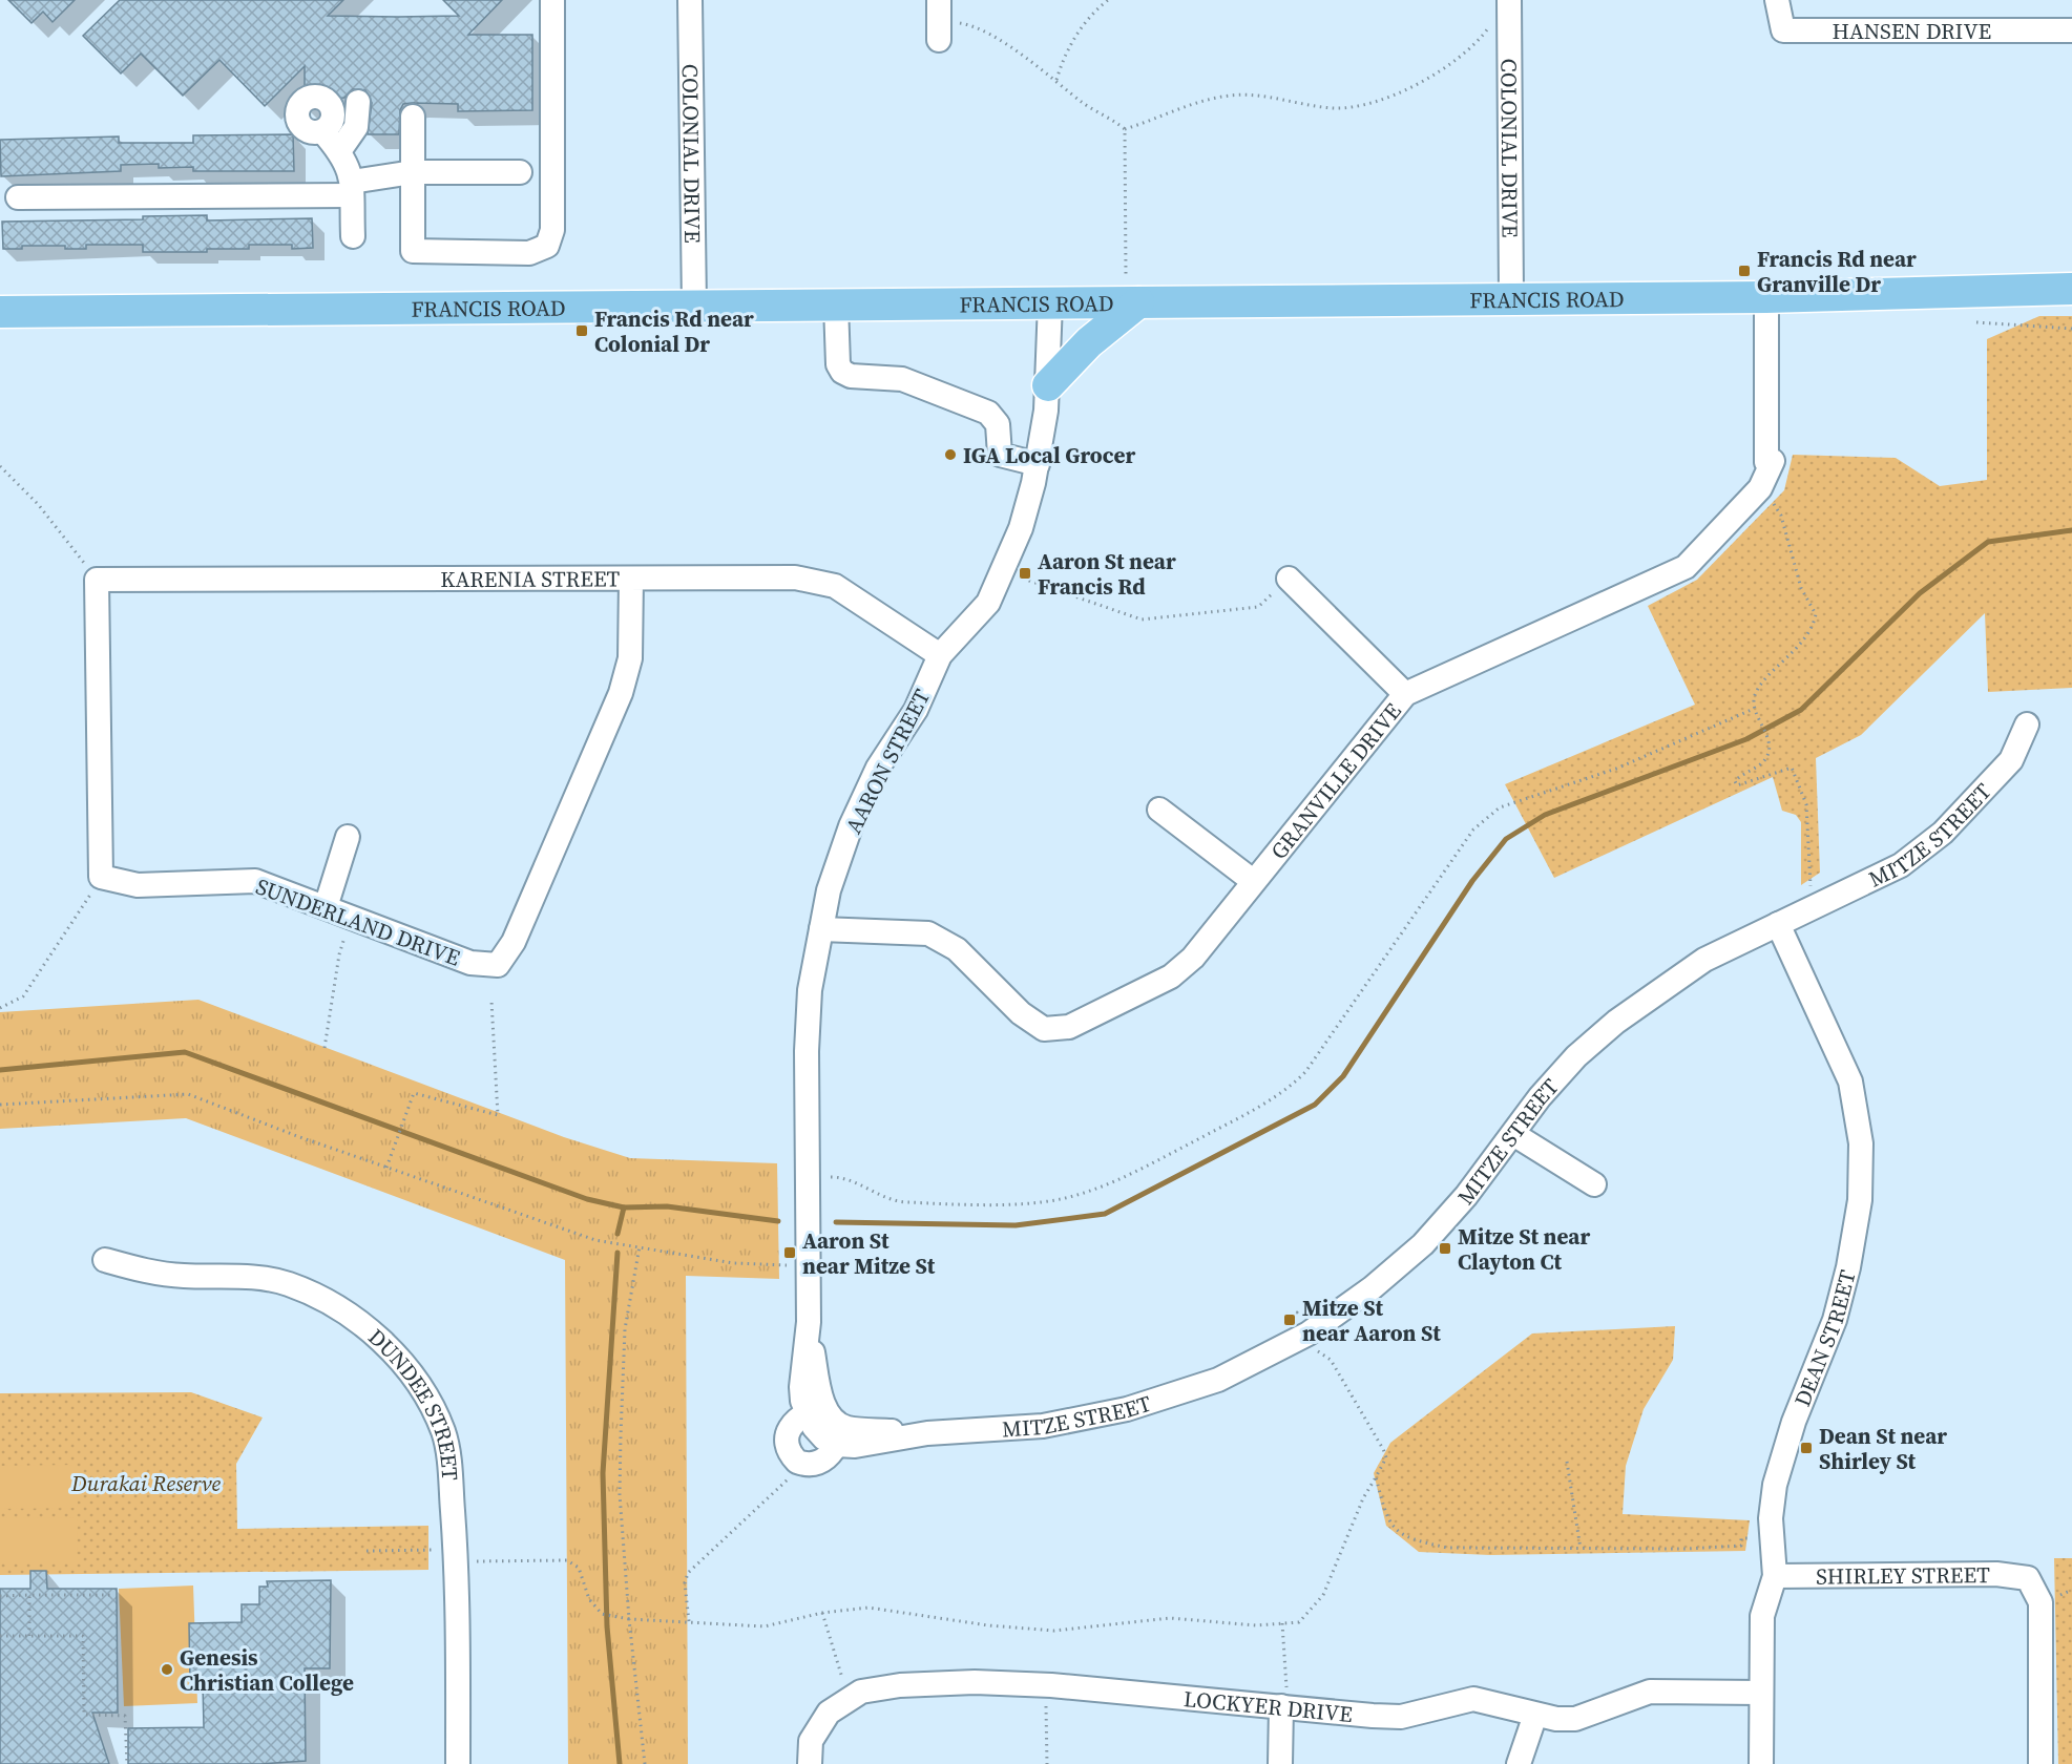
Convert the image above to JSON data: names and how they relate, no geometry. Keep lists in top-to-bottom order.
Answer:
{
  "streets": {
    "main road": ["FRANCIS ROAD"],
    "street": [
      "HANSEN DRIVE",
      "COLONIAL DRIVE",
      "KARENIA STREET",
      "AARON STREET",
      "GRANVILLE DRIVE",
      "MITZE STREET",
      "SUNDERLAND DRIVE",
      "DEAN STREET",
      "DUNDEE STREET",
      "SHIRLEY STREET",
      "LOCKYER DRIVE"
    ]
  },
  "crossings": [
    ["COLONIAL DRIVE", "FRANCIS ROAD"],
    ["FRANCIS ROAD", "AARON STREET"],
    ["FRANCIS ROAD", "GRANVILLE DRIVE"],
    ["KARENIA STREET", "AARON STREET"],
    ["KARENIA STREET", "SUNDERLAND DRIVE"],
    ["AARON STREET", "GRANVILLE DRIVE"],
    ["AARON STREET", "MITZE STREET"],
    ["MITZE STREET", "DEAN STREET"],
    ["DEAN STREET", "SHIRLEY STREET"],
    ["DEAN STREET", "LOCKYER DRIVE"]
  ],
  "parks": ["Durakai Reserve"],
  "places": {
    "transit": [
      "Francis Rd near Granville Dr",
      "Francis Rd near Colonial Dr",
      "Aaron St near Francis Rd",
      "Mitze St near Clayton Ct",
      "Aaron St near Mitze St",
      "Mitze St near Aaron St",
      "Dean St near Shirley St"
    ],
    "other": ["IGA Local Grocer", "Genesis Christian College"]
  }
}
